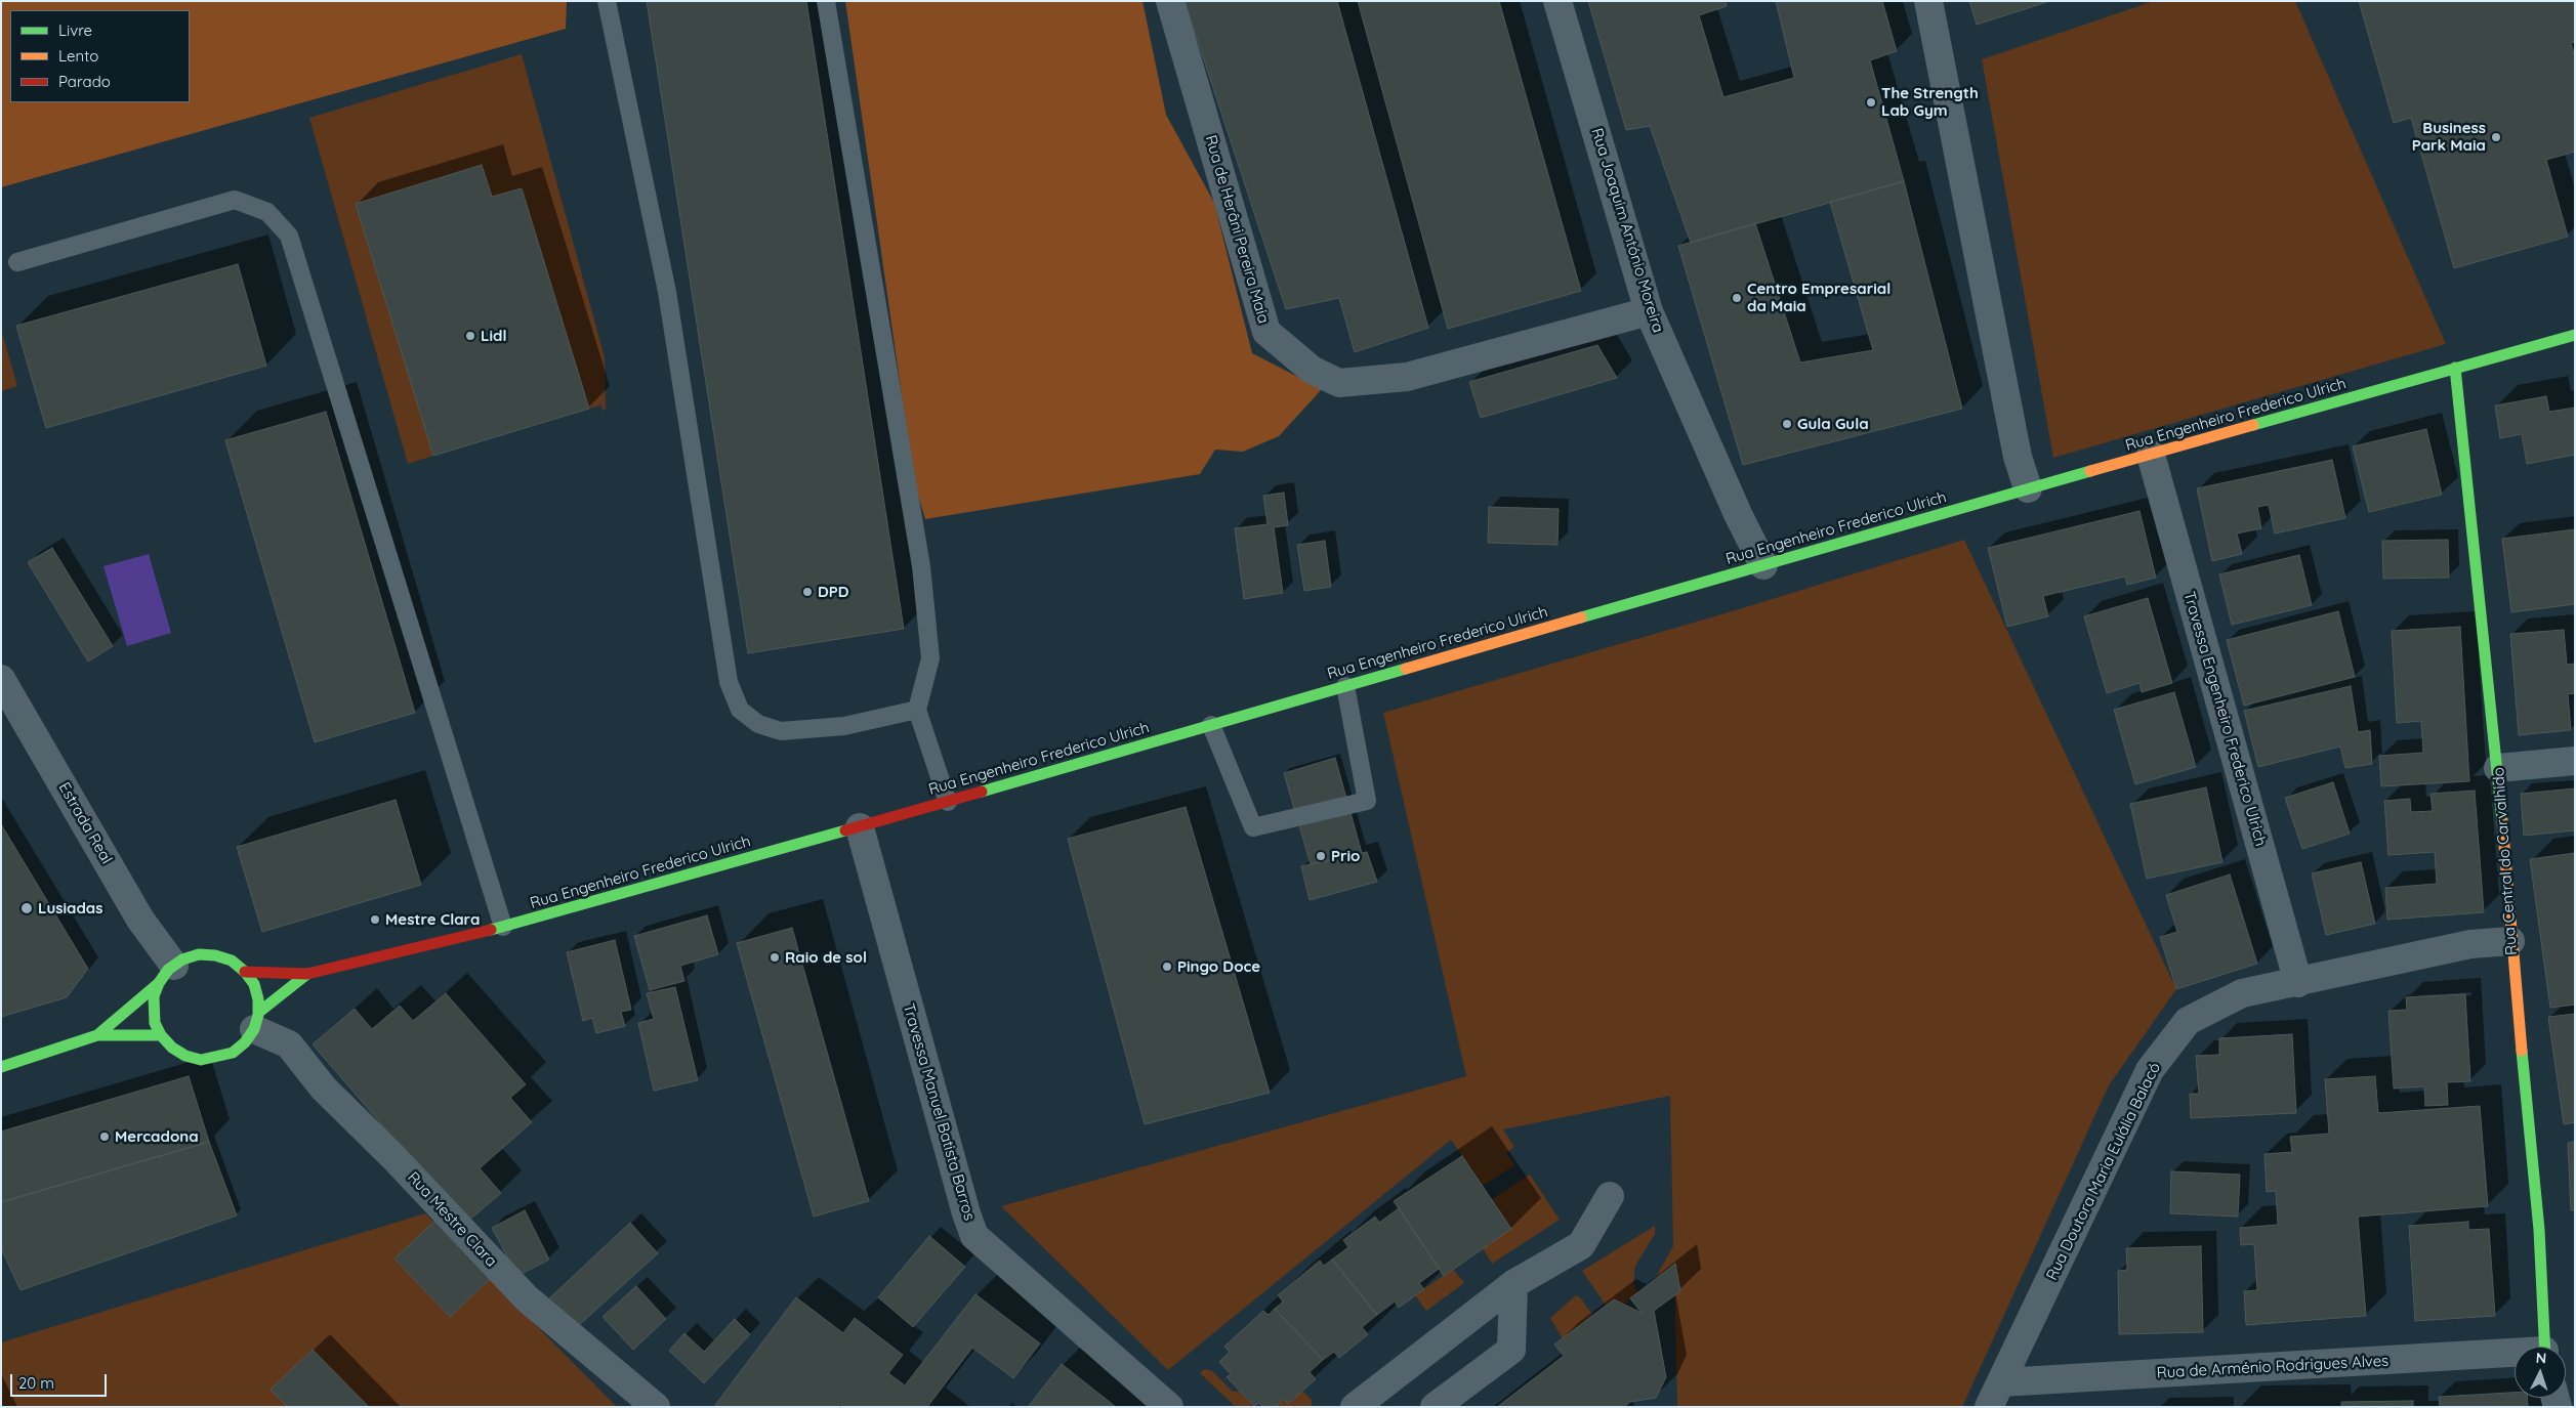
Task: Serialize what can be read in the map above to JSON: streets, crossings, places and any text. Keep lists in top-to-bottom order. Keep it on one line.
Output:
{"streets":{"main road":["Rua Engenheiro Frederico Ulrich","Rua Central do Carvalhido"],"street":["Rua de Herâni Pereira Maia","Rua Joaquim António Moreira","Travessa Engenheiro Frederico Ulrich","Estrada Real","Travessa Manuel Batista Barros","Rua Doutora Maria Eulália Balacó","Rua Mestre Clara","Rua de Arménio Rodrigues Alves"]},"crossings":[["Rua de Herâni Pereira Maia","Rua Joaquim António Moreira"],["Rua Joaquim António Moreira","Rua Engenheiro Frederico Ulrich"],["Rua Engenheiro Frederico Ulrich","Travessa Engenheiro Frederico Ulrich"],["Rua Engenheiro Frederico Ulrich","Estrada Real"],["Rua Engenheiro Frederico Ulrich","Rua Central do Carvalhido"],["Rua Engenheiro Frederico Ulrich","Travessa Manuel Batista Barros"],["Rua Engenheiro Frederico Ulrich","Rua Mestre Clara"],["Travessa Engenheiro Frederico Ulrich","Rua Doutora Maria Eulália Balacó"],["Estrada Real","Rua Mestre Clara"],["Rua Central do Carvalhido","Rua Doutora Maria Eulália Balacó"],["Rua Doutora Maria Eulália Balacó","Rua de Arménio Rodrigues Alves"]],"places":["The Strength Lab Gym","Business Park Maia","Centro Empresarial da Maia","Lidl","Gula Gula","DPD","Prio","Lusiadas","Mestre Clara","Raio de sol","Pingo Doce","Mercadona"],"legend":["Livre","Lento","Parado"],"scale_bar":"20 m","north":"top"}
